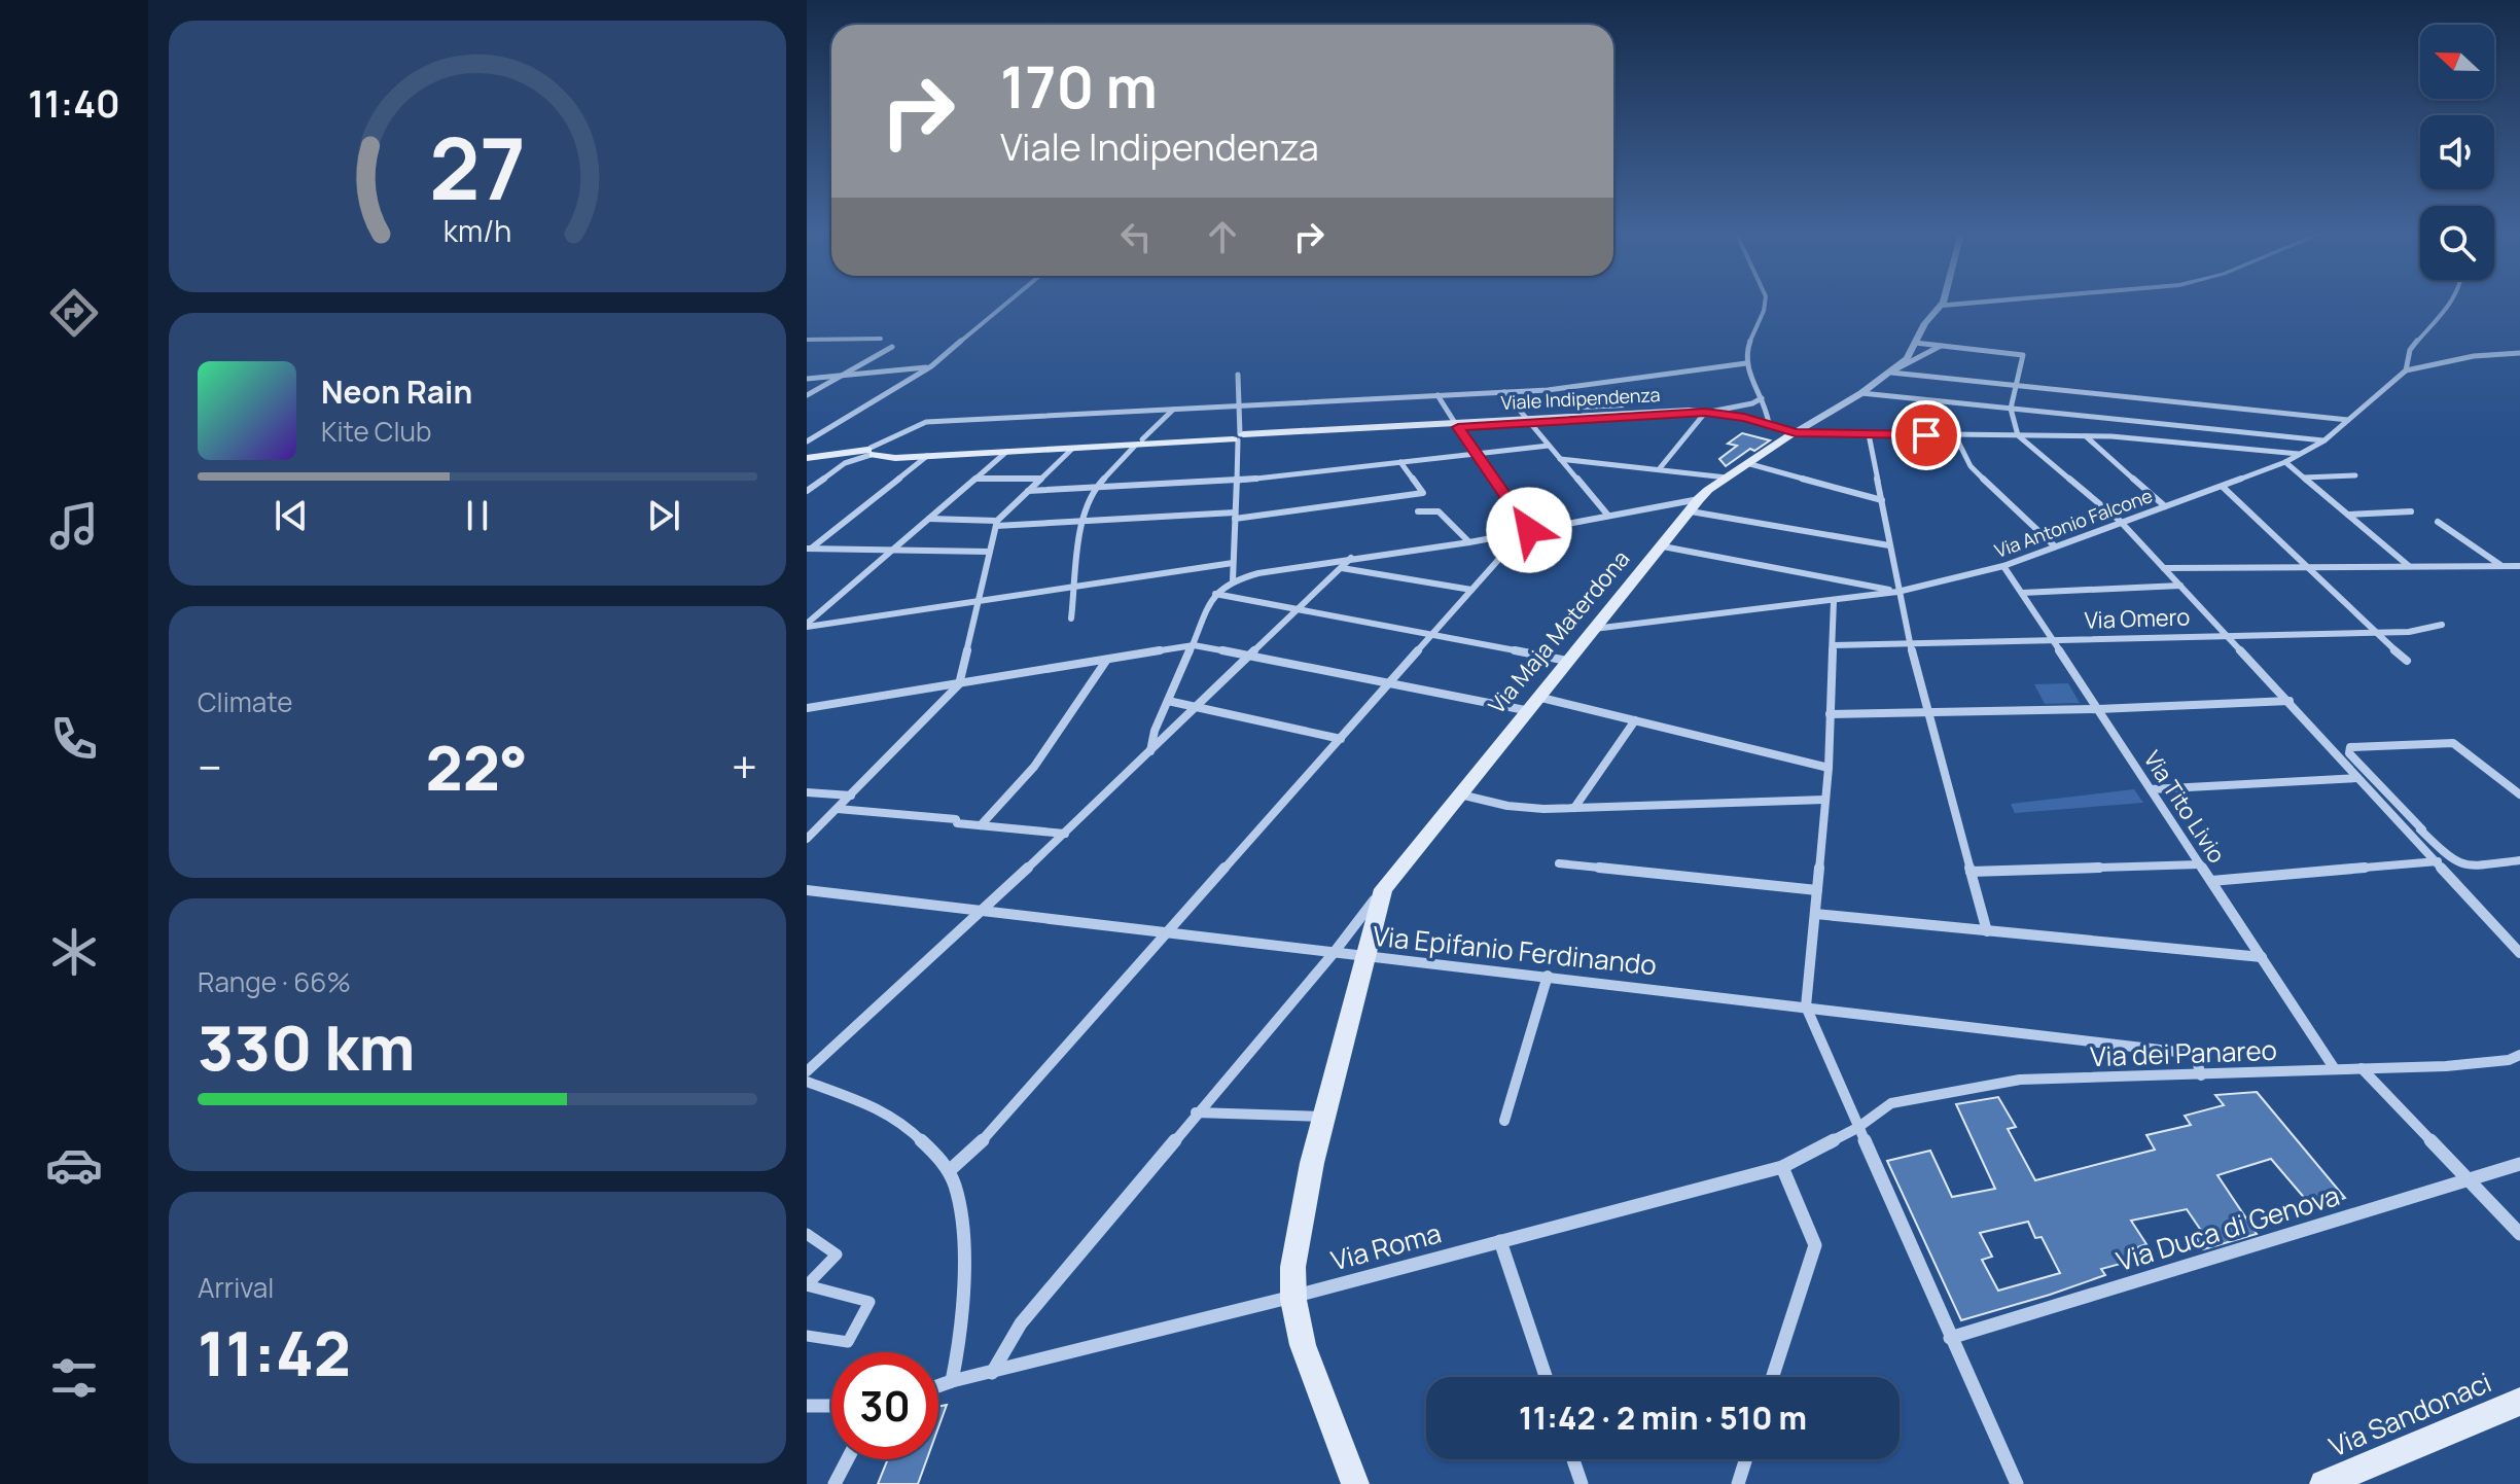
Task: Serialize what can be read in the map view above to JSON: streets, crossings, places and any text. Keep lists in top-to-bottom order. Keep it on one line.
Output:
{"streets":{"main road":["Viale Indipendenza","Via Maja Materdona","Via Sandonaci"],"street":["Via Antonio Falcone","Via Omero","Via Tito Livio","Via Epifanio Ferdinando","Via dei Panareo","Via Duca di Genova","Via Roma"]},"crossings":[["Viale Indipendenza","Via Maja Materdona"],["Via Antonio Falcone","Via Maja Materdona"],["Via Antonio Falcone","Via Tito Livio"],["Via Omero","Via Tito Livio"],["Via Maja Materdona","Via Epifanio Ferdinando"],["Via Maja Materdona","Via Roma"],["Via Tito Livio","Via dei Panareo"],["Via Epifanio Ferdinando","Via dei Panareo"],["Via dei Panareo","Via Roma"]],"north":"left","page":{"tabs":"11:40","turn":["170 m","Viale Indipendenza"],"song":["Neon Rain","Kite Club"],"tile":["Climate",["Range · 66%","330 km"],["Arrival","11:42"]],"heat":["−","22°","+"],"limit":"30","trip":"11:42 · 2 min · 510 m","gauge":["27","km/h"]}}
